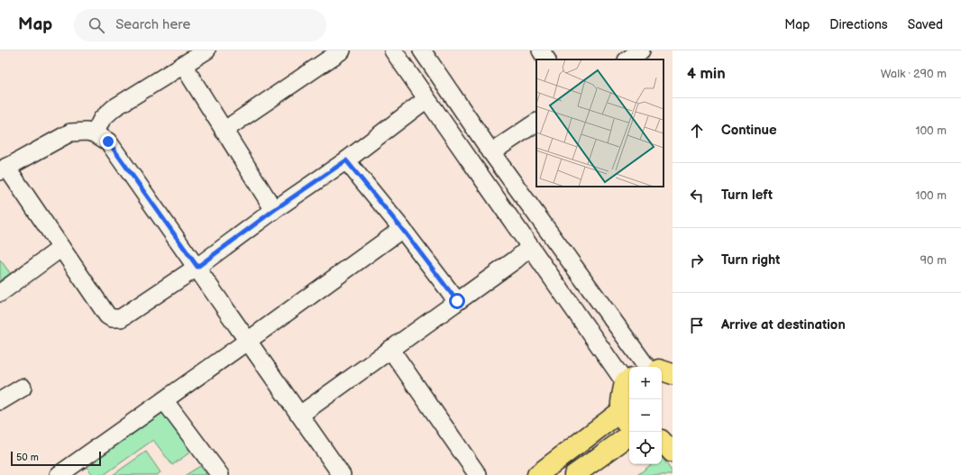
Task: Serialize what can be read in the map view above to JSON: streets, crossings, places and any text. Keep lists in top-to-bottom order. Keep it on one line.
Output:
{"scale_bar":"50 m","page":{"header":"Map","search":"Search here","nav":["Map","Directions","Saved"],"heading":["4 min","Walk · 290 m"],"list":[["Continue","100 m"],["Turn left","100 m"],["Turn right","90 m"],"Arrive at destination"],"map_buttons":["+","−"],"scale":"50 m"}}
